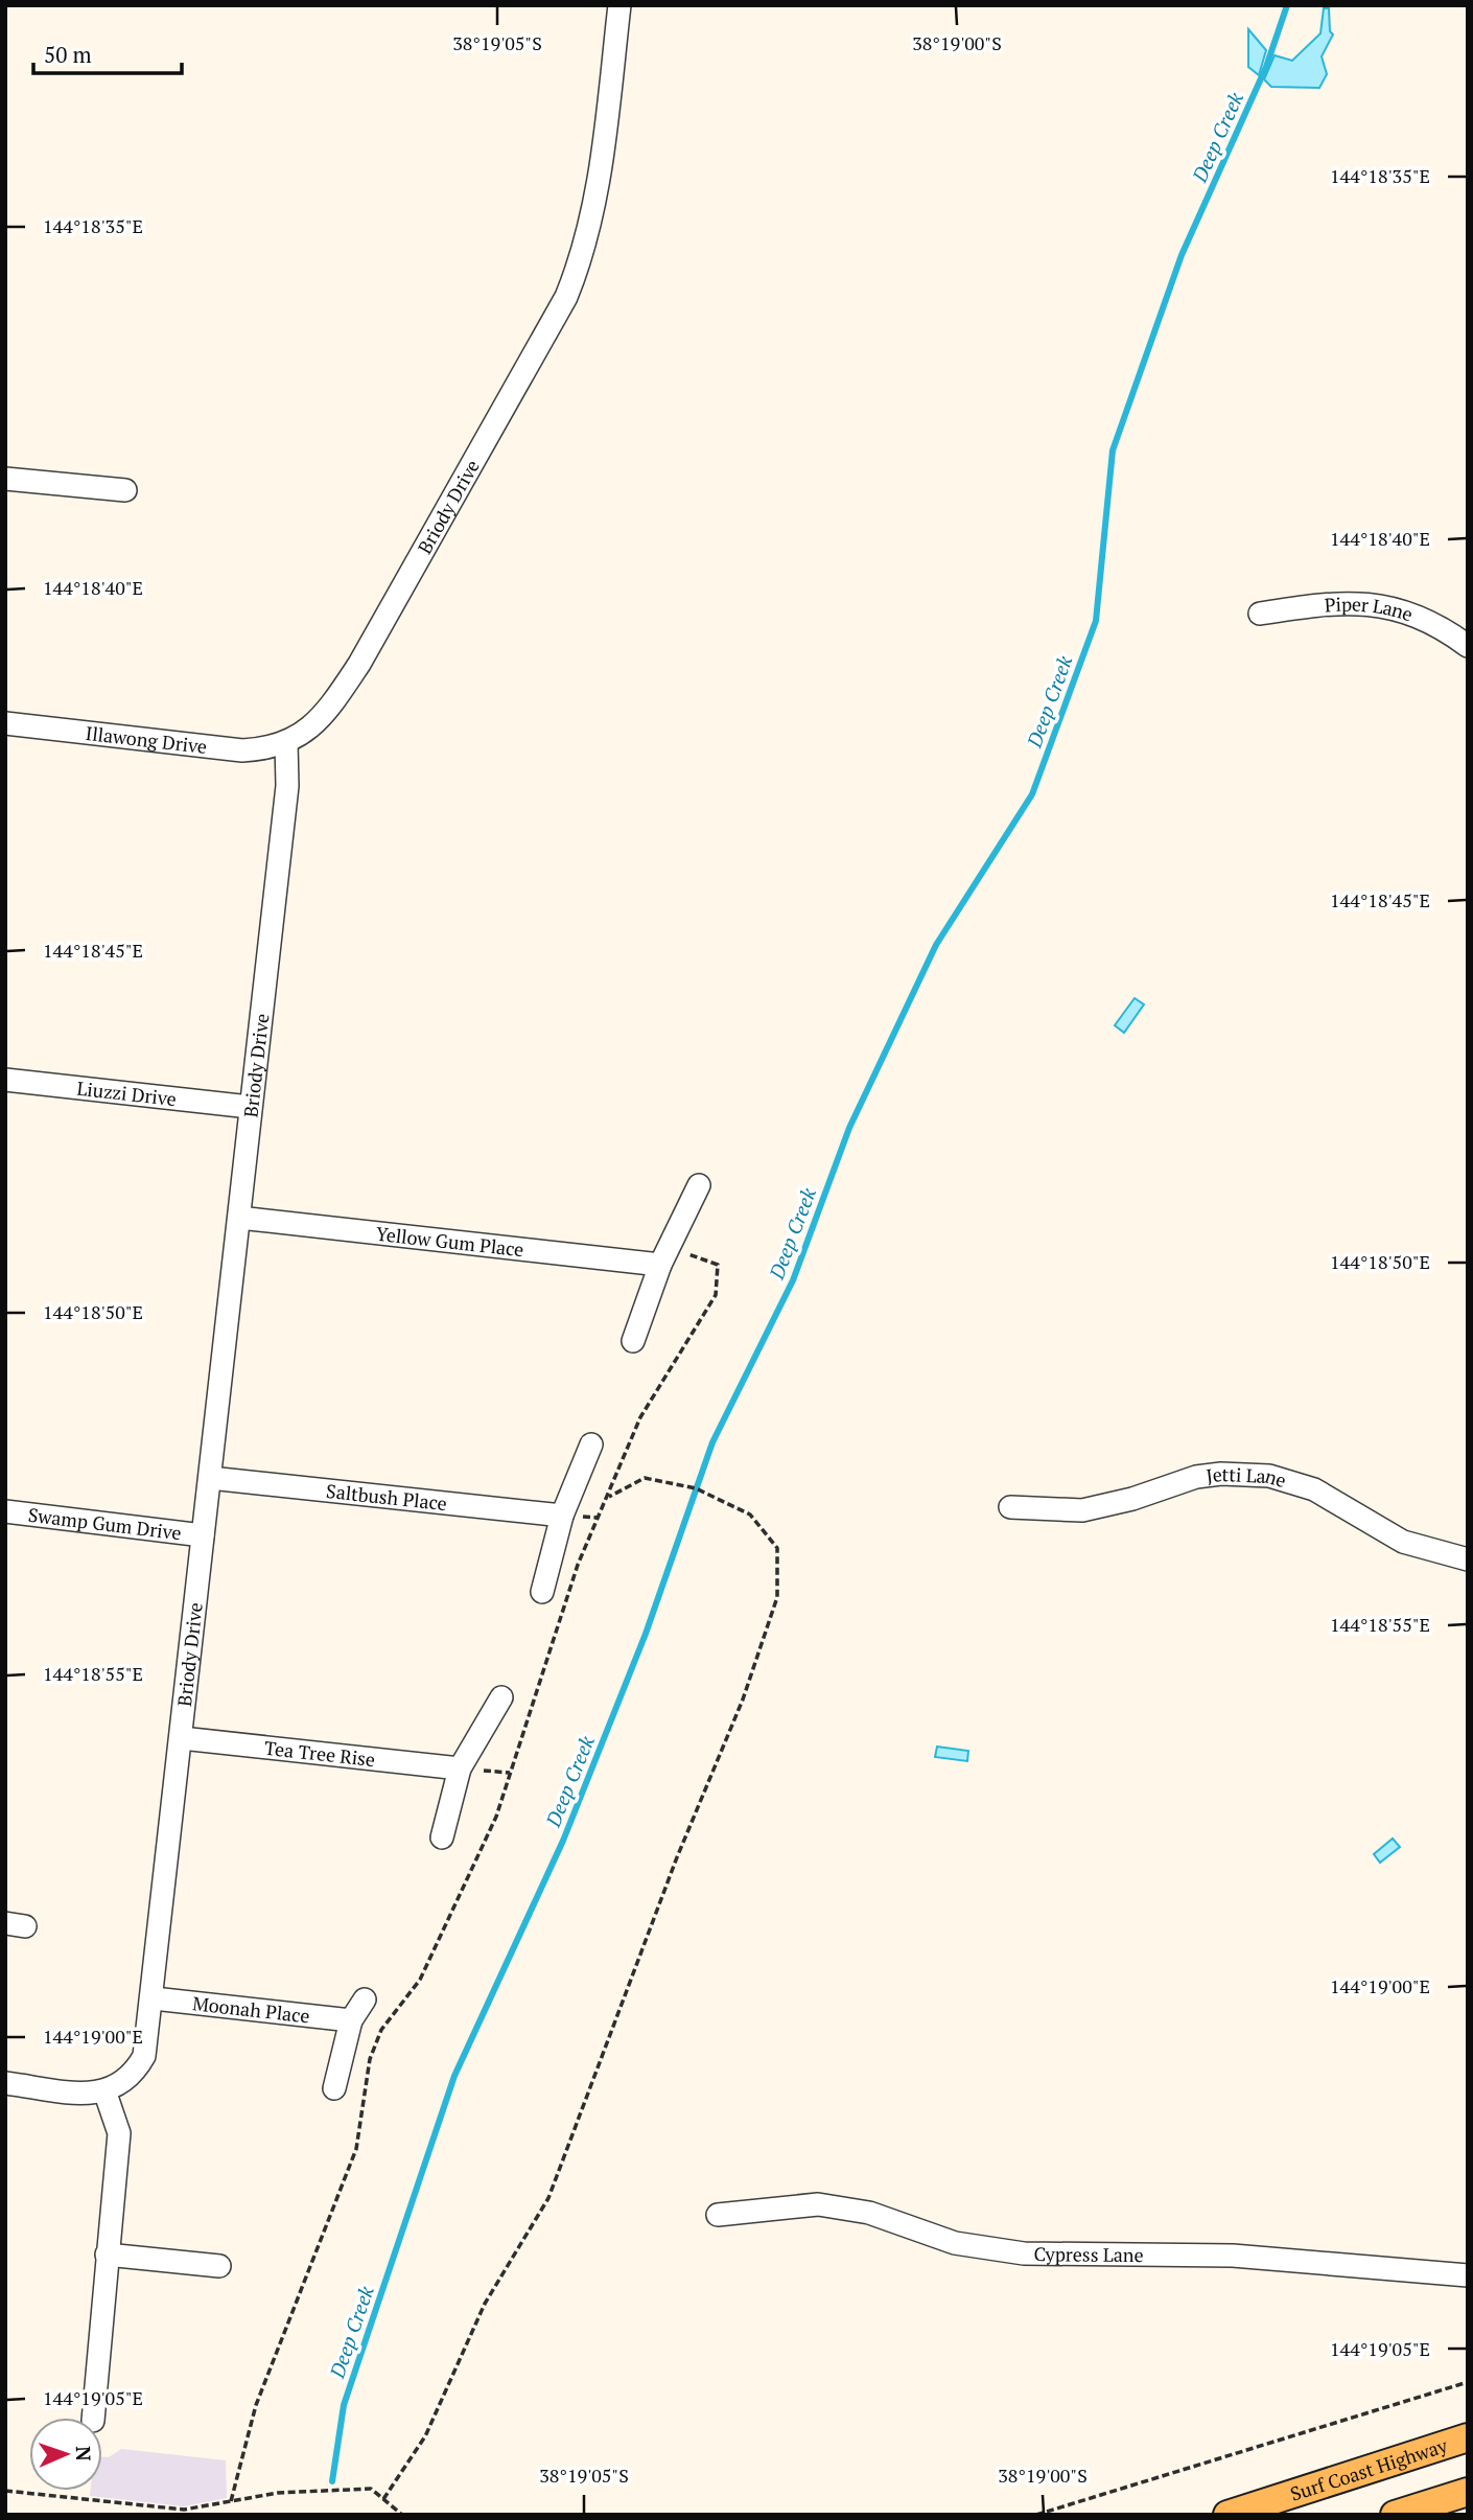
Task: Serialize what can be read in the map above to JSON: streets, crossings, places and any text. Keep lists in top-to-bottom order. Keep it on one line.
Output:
{"streets":{"main road":["Surf Coast Highway"],"street":["Briody Drive","Piper Lane","Illawong Drive","Liuzzi Drive","Yellow Gum Place","Jetti Lane","Saltbush Place","Swamp Gum Drive","Tea Tree Rise","Moonah Place","Cypress Lane"]},"crossings":[["Briody Drive","Illawong Drive"],["Briody Drive","Liuzzi Drive"],["Briody Drive","Yellow Gum Place"],["Briody Drive","Saltbush Place"],["Briody Drive","Swamp Gum Drive"],["Briody Drive","Tea Tree Rise"],["Briody Drive","Moonah Place"]],"water":["Deep Creek"],"scale_bar":"50 m","north":"right","coordinates":["38°19'05\"S","38°19'00\"S","144°18'35\"E","144°18'40\"E","144°18'45\"E","144°18'50\"E","144°18'55\"E","144°19'00\"E","144°19'05\"E"]}
